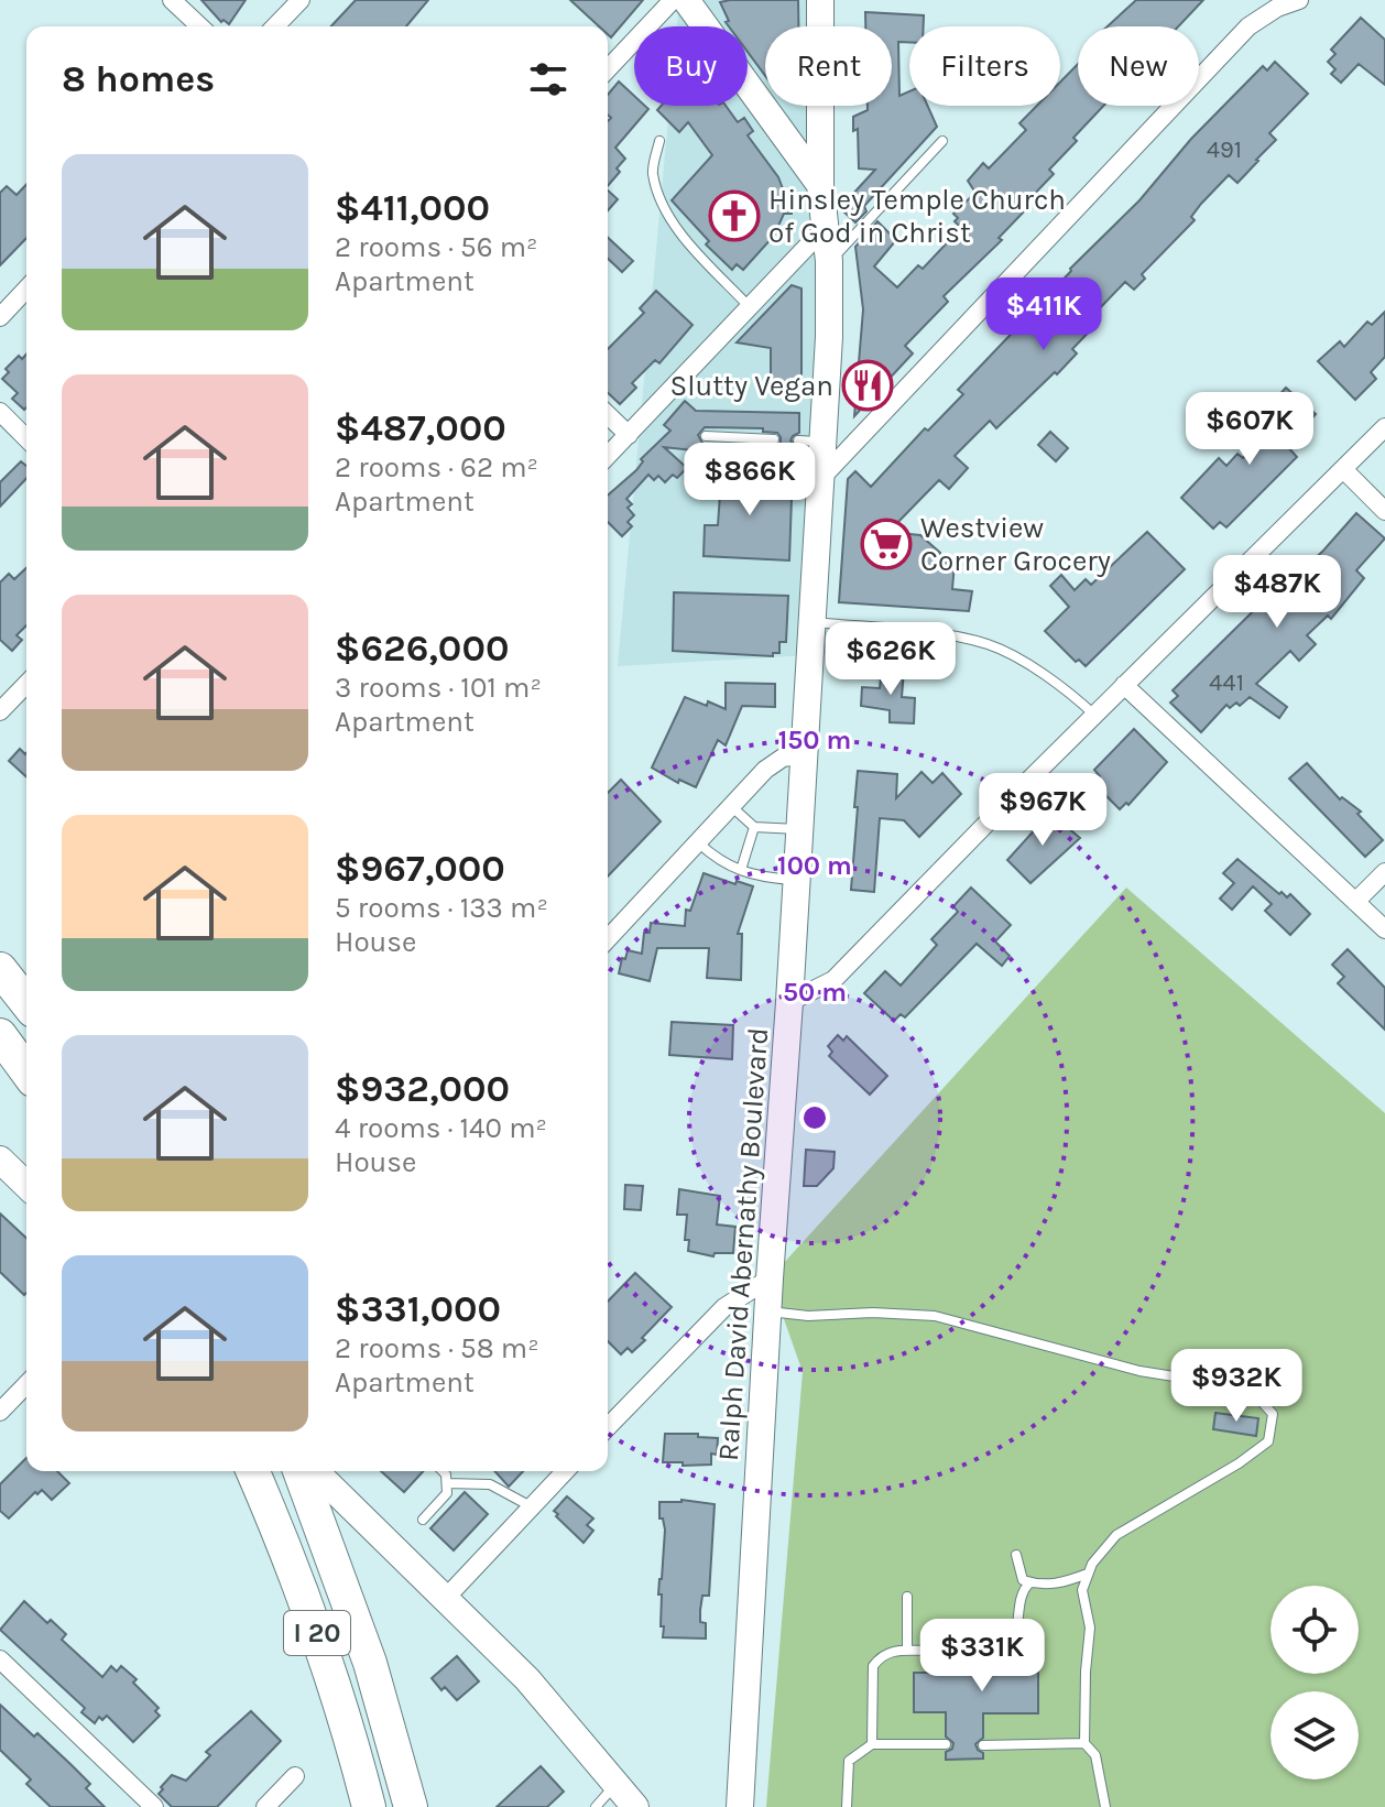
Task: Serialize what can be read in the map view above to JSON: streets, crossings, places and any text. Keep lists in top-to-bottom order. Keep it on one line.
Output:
{"streets":{"highway":["I 20"],"main road":["Ralph David Abernathy Boulevard"]},"places":{"church":["Hinsley Temple Church of God in Christ"],"restaurant":["Slutty Vegan"],"supermarket":["Westview Corner Grocery"]},"house_numbers":["491","441"],"page":{"chip":["Buy","Rent","Filters","New"],"heading":"8 homes","list":[{"name":"$411,000","note":"2 rooms · 56 m² · Apartment"},{"name":"$487,000","note":"2 rooms · 62 m² · Apartment"},{"name":"$626,000","note":"3 rooms · 101 m² · Apartment"},{"name":"$967,000","note":"5 rooms · 133 m² · House"},{"name":"$932,000","note":"4 rooms · 140 m² · House"},{"name":"$331,000","note":"2 rooms · 58 m² · Apartment"}],"price":["$411K","$607K","$866K","$487K","$626K","$967K","$932K","$331K"]},"rings":["150 m","100 m","50 m"]}
